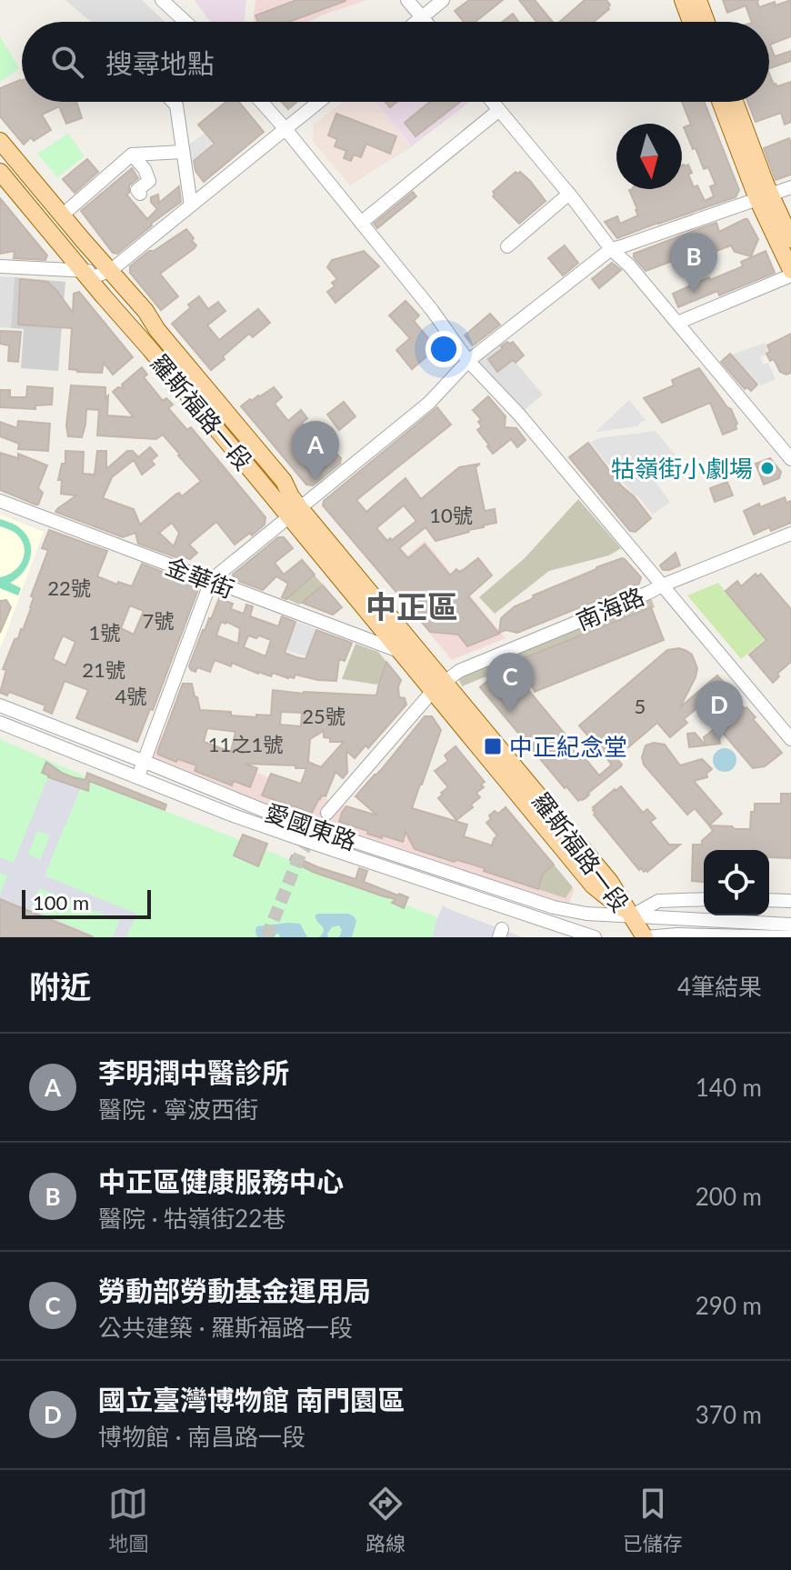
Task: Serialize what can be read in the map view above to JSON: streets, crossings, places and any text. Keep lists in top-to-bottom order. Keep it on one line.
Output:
{"streets":{"main road":["羅斯福路一段"],"street":["金華街","南海路","愛國東路"]},"crossings":[["羅斯福路一段","金華街"],["羅斯福路一段","南海路"],["羅斯福路一段","愛國東路"]],"districts":["中正區"],"places":{"other":["牯嶺街小劇場"],"transit":["中正紀念堂"]},"house_numbers":["10號","22號","7號","1號","21號","4號","5","25號","11之1號"],"scale_bar":"100 m","north":"bottom","page":{"search":"搜尋地點","pins":["B","A","C","D"],"scale":"100 m","heading":["附近","4筆結果"],"list":[{"mark":"A","name":"李明潤中醫診所","note":"醫院 · 寧波西街","value":"140 m"},{"mark":"B","name":"中正區健康服務中心","note":"醫院 · 牯嶺街22巷","value":"200 m"},{"mark":"C","name":"勞動部勞動基金運用局","note":"公共建築 · 羅斯福路一段","value":"290 m"},{"mark":"D","name":"國立臺灣博物館 南門園區","note":"博物館 · 南昌路一段","value":"370 m"}],"nav":["地圖","路線","已儲存"]}}
